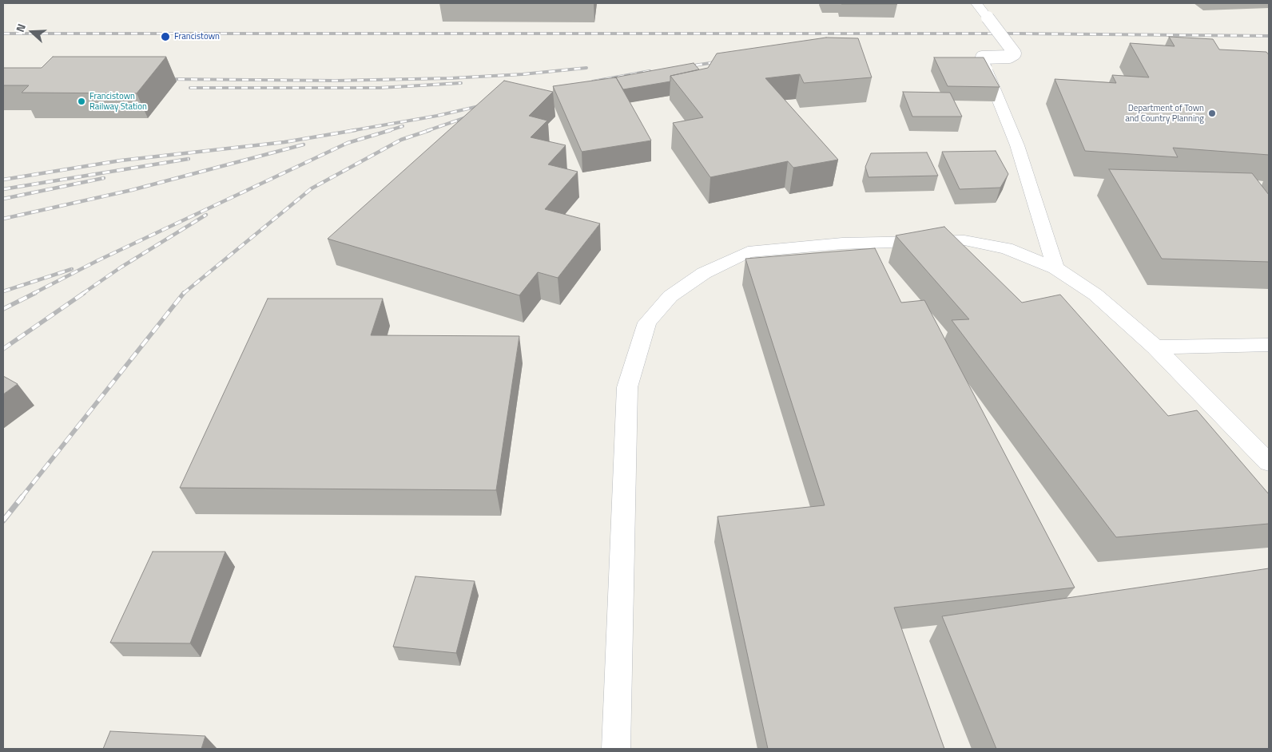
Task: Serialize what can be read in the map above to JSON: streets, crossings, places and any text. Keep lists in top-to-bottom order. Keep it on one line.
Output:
{"places":["Francistown","Francistown Railway Station","Department of Town and Country Planning"],"north":"left"}
